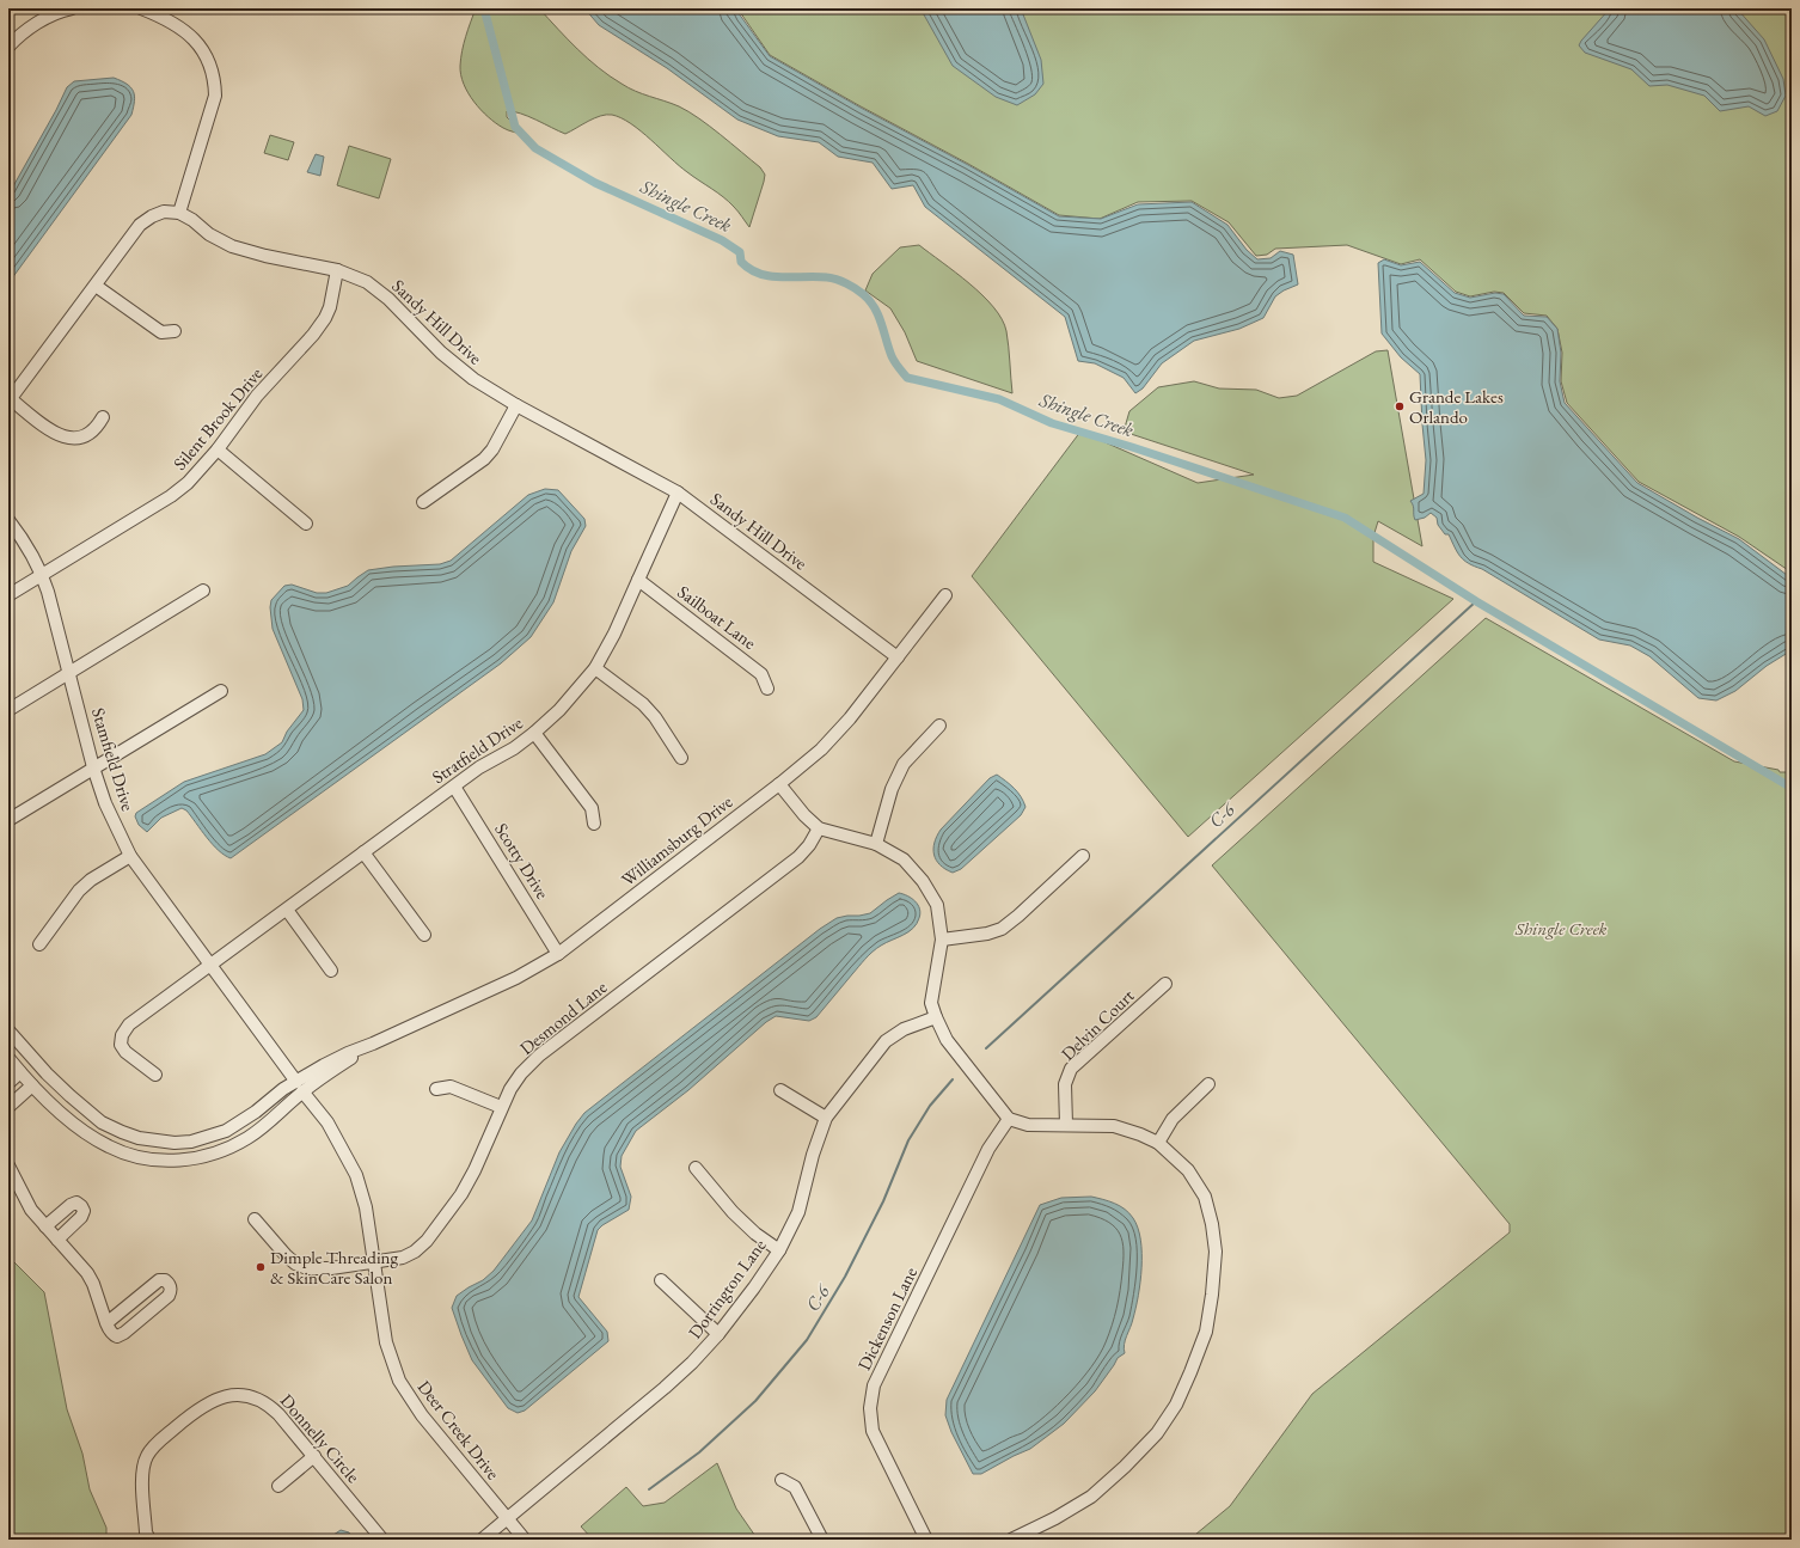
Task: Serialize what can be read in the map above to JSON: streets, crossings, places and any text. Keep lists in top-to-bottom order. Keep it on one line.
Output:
{"streets":{"street":["Sandy Hill Drive","Silent Brook Drive","Sailboat Lane","Stratfield Drive","Stamfield Drive","Williamsburg Drive","Scotty Drive","Desmond Lane","Delvin Court","Dorrington Lane","Dickenson Lane","Deer Creek Drive","Donnelly Circle"]},"crossings":[["Sandy Hill Drive","Silent Brook Drive"],["Sandy Hill Drive","Stratfield Drive"],["Sandy Hill Drive","Williamsburg Drive"],["Silent Brook Drive","Stamfield Drive"],["Sailboat Lane","Stratfield Drive"],["Stratfield Drive","Stamfield Drive"],["Stratfield Drive","Scotty Drive"],["Stamfield Drive","Williamsburg Drive"],["Stamfield Drive","Deer Creek Drive"],["Williamsburg Drive","Scotty Drive"],["Williamsburg Drive","Deer Creek Drive"],["Desmond Lane","Deer Creek Drive"],["Dorrington Lane","Deer Creek Drive"]],"water":["Shingle Creek","C-6"],"parks":["Shingle Creek"],"places":["Grande Lakes Orlando","Dimple Threading & SkinCare Salon"]}
